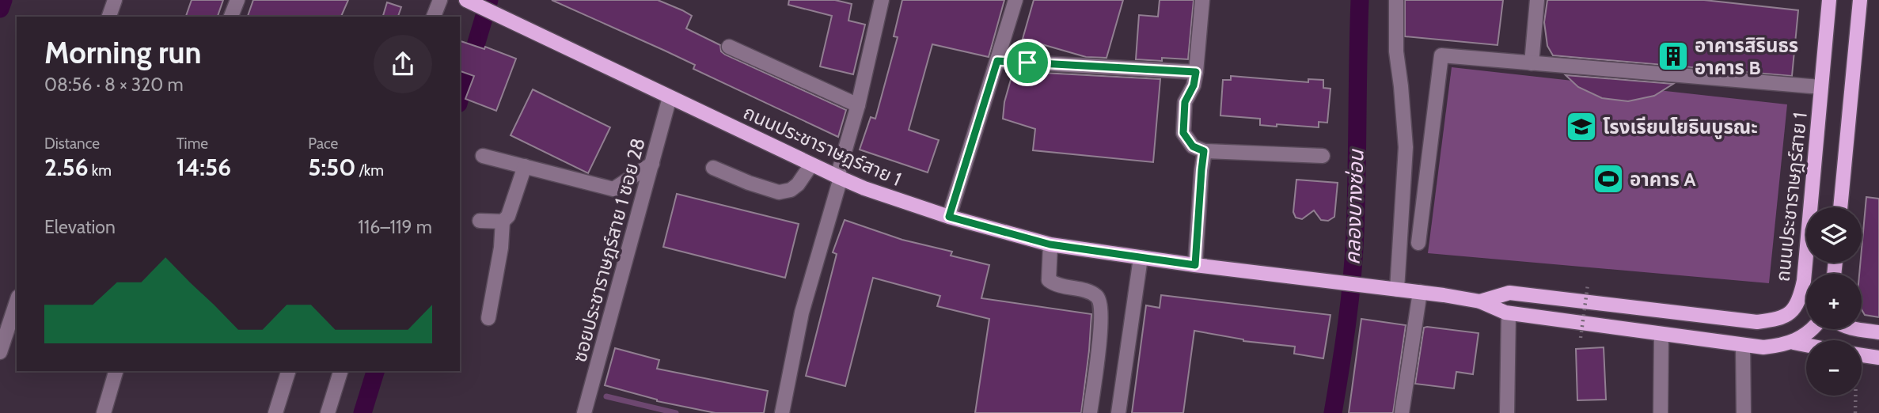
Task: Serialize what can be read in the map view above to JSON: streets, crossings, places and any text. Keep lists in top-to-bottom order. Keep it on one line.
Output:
{"streets":{"main road":["ถนนประชาราษฎร์สาย 1"],"street":["ซอยประชาราษฎร์สาย 1 ซอย 28"]},"crossings":[["ถนนประชาราษฎร์สาย 1","ซอยประชาราษฎร์สาย 1 ซอย 28"]],"water":["คลองบางซ่อน"],"places":{"building":["อาคารสิรินธร อาคาร B"],"school or university":["โรงเรียนโยธินบูรณะ"],"sports":["อาคาร A"]},"page":{"heading":["Morning run","08:56 · 8 × 320 m"],"stats":[["Distance","2.56 km"],["Time","14:56"],["Pace","5:50 /km"]],"chart":["Elevation","116–119 m"],"map_buttons":["+","−"]}}
